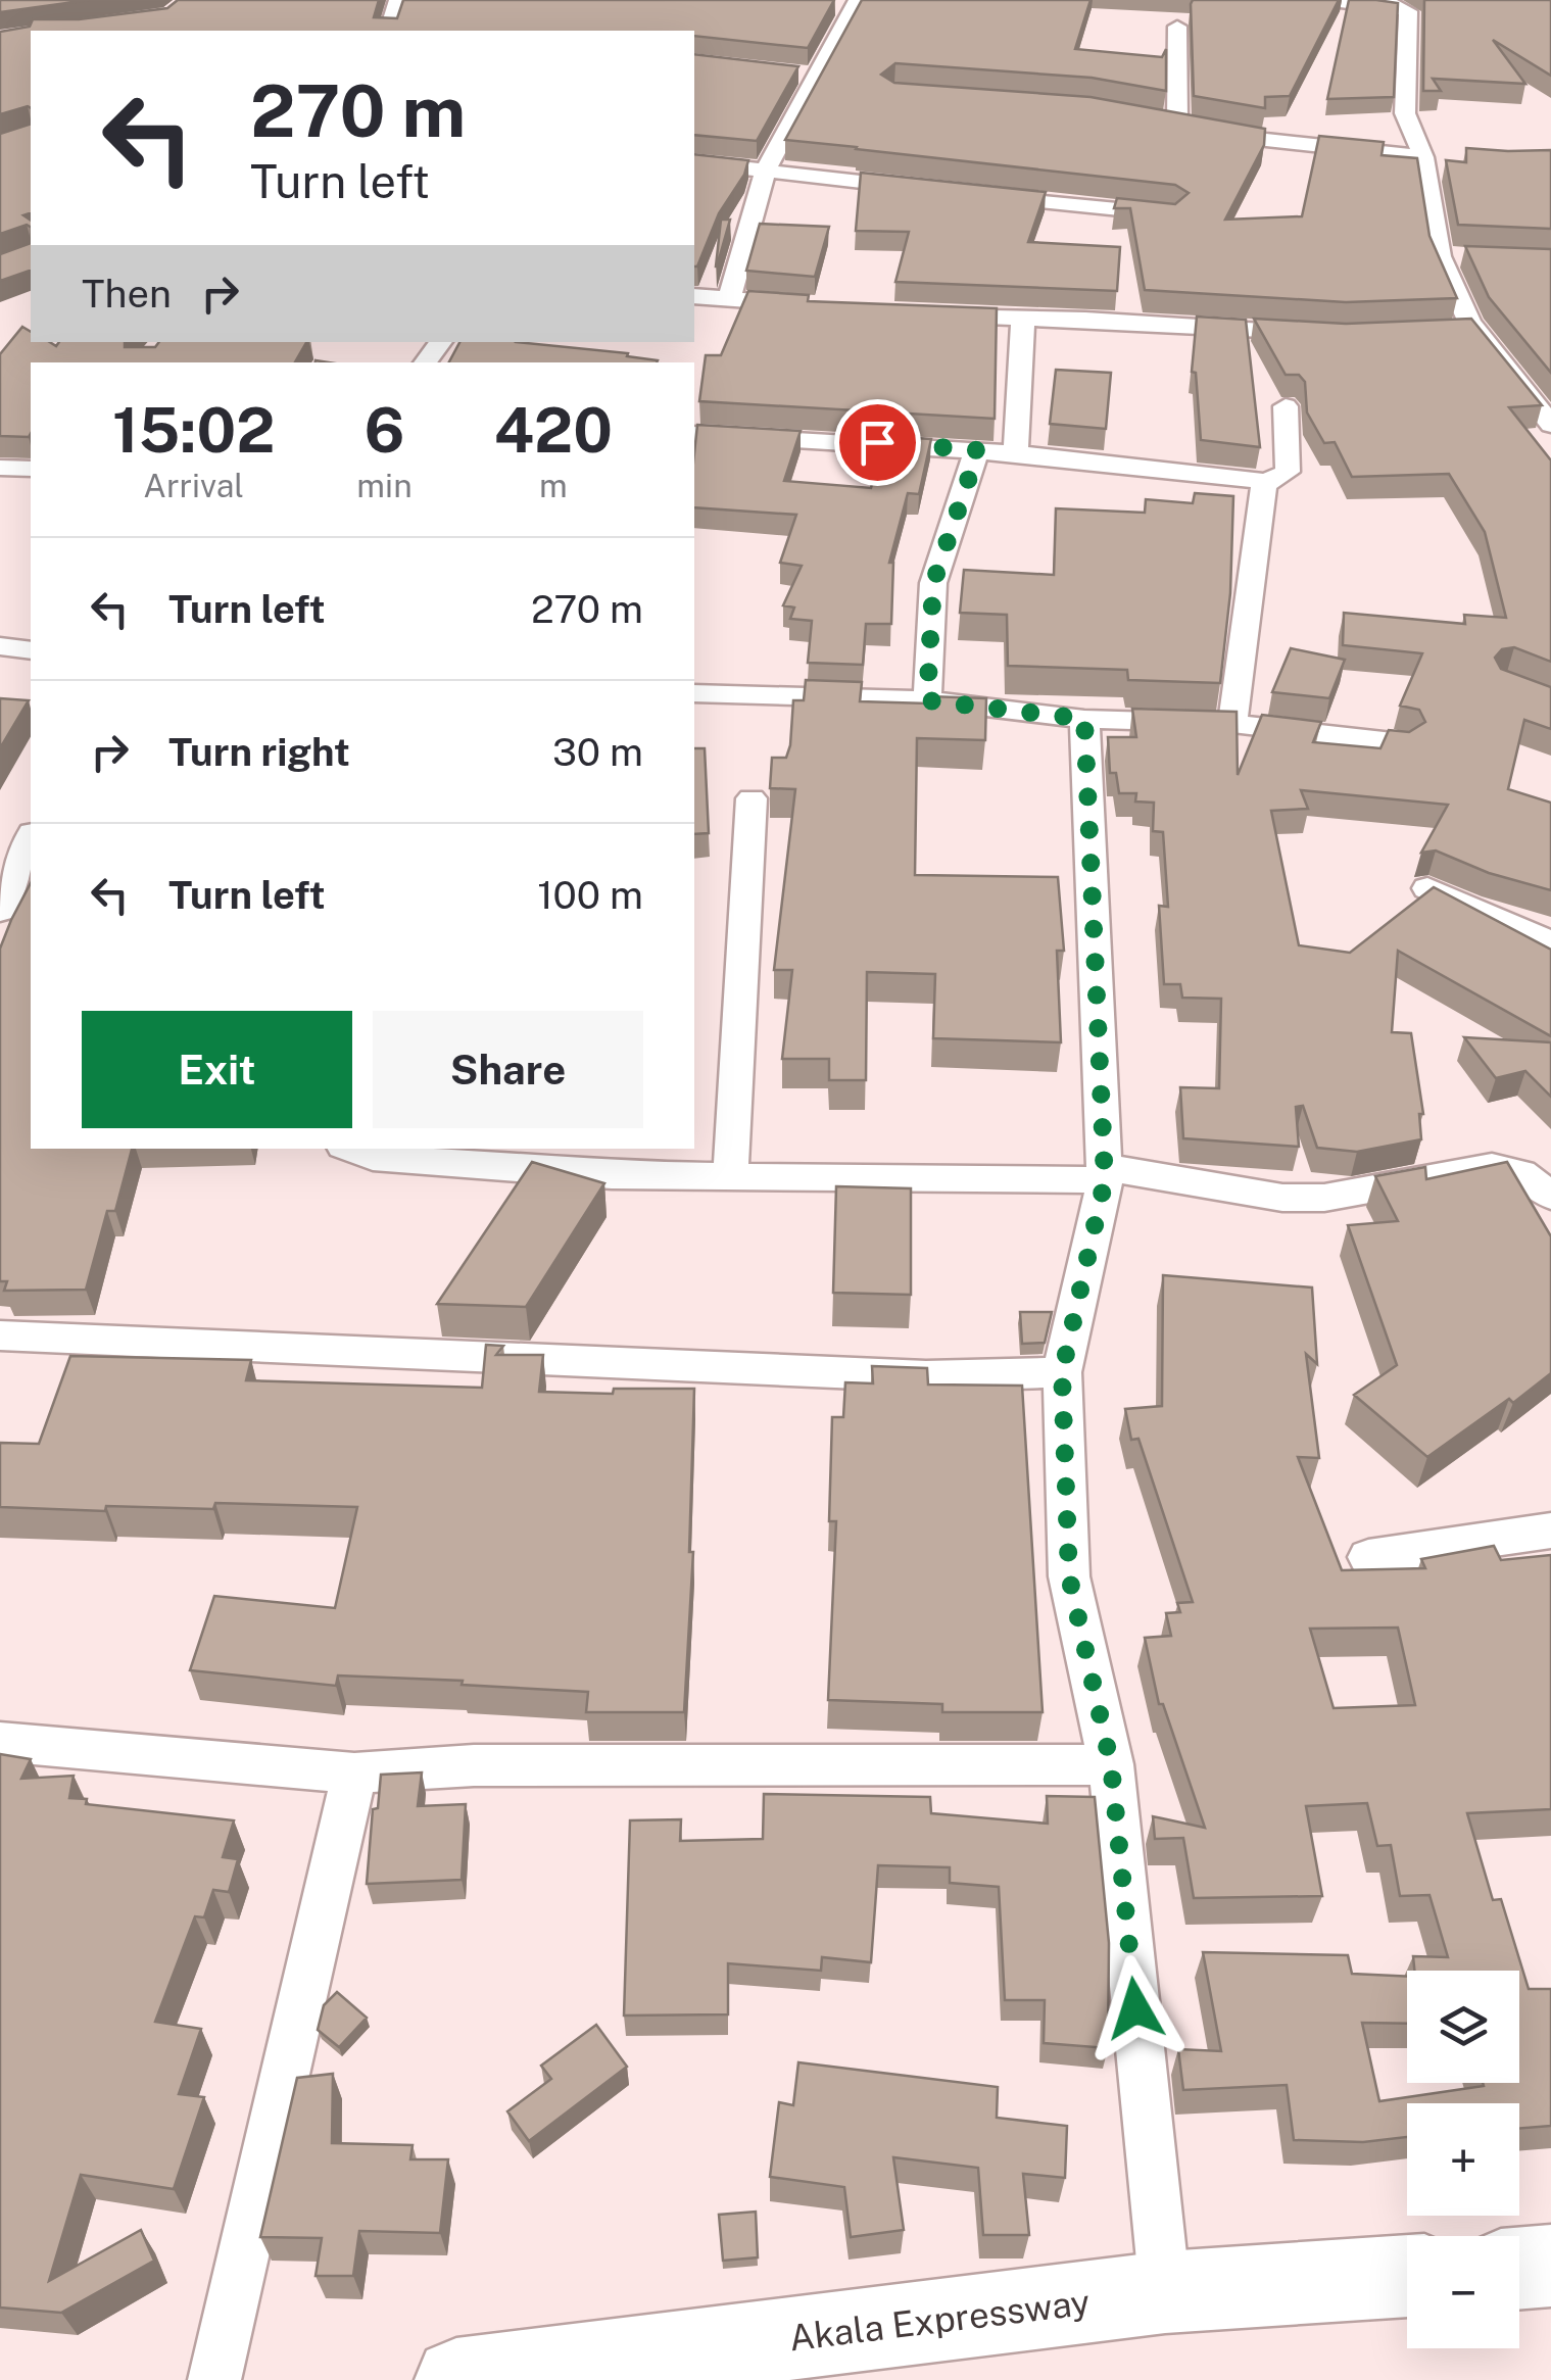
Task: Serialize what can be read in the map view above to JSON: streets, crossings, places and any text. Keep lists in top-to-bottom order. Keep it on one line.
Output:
{"streets":{"main road":["Akala Expressway"]},"page":{"turn":["270 m","Turn left"],"then":"Then","eta":["15:02","Arrival","6","min","420","m"],"list":[{"name":"Turn left","value":"270 m"},{"name":"Turn right","value":"30 m"},{"name":"Turn left","value":"100 m"}],"buttons":["Exit","Share"],"map_buttons":["+","−"]}}
